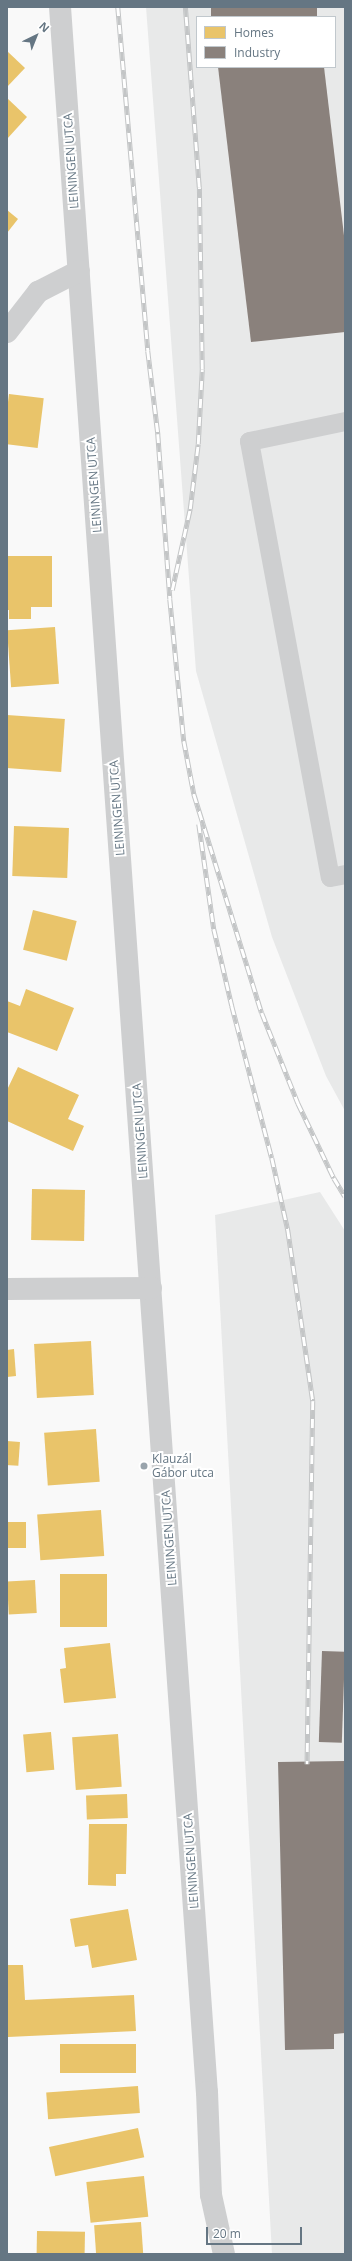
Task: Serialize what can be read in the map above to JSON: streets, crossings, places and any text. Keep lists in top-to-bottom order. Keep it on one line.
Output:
{"streets":{"street":["LEININGEN UTCA"]},"places":["Klauzál Gábor utca"],"legend":["Homes","Industry"],"scale_bar":"20 m","north":"top right"}
